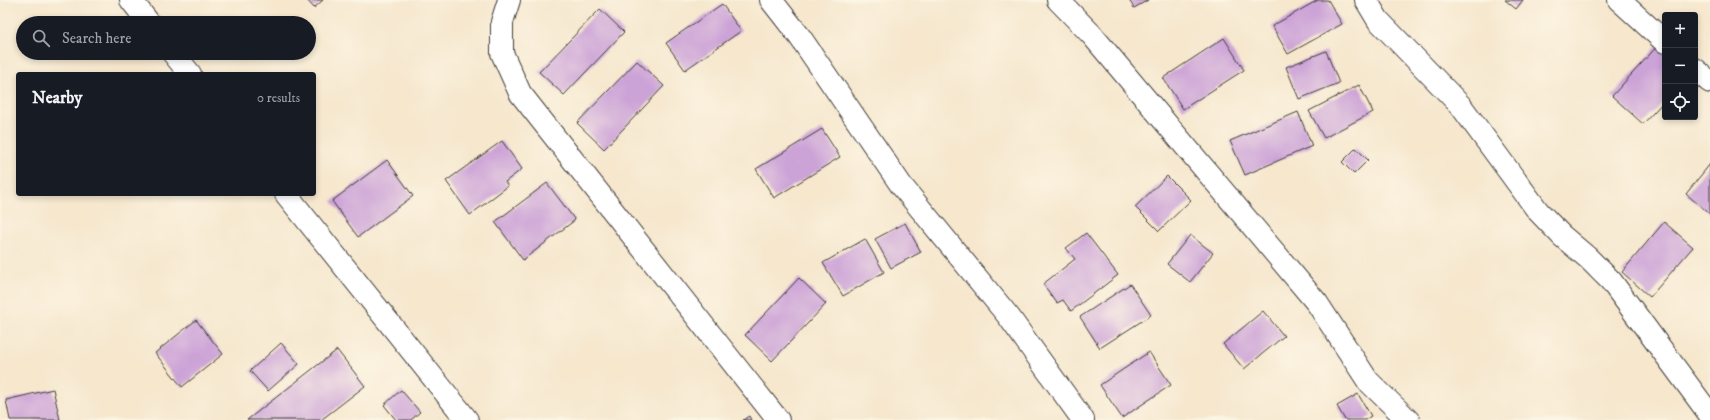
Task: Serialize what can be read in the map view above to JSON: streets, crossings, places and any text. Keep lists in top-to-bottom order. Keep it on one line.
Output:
{"page":{"map_buttons":["+","−"],"search":"Search here","heading":["Nearby","0 results"]}}
